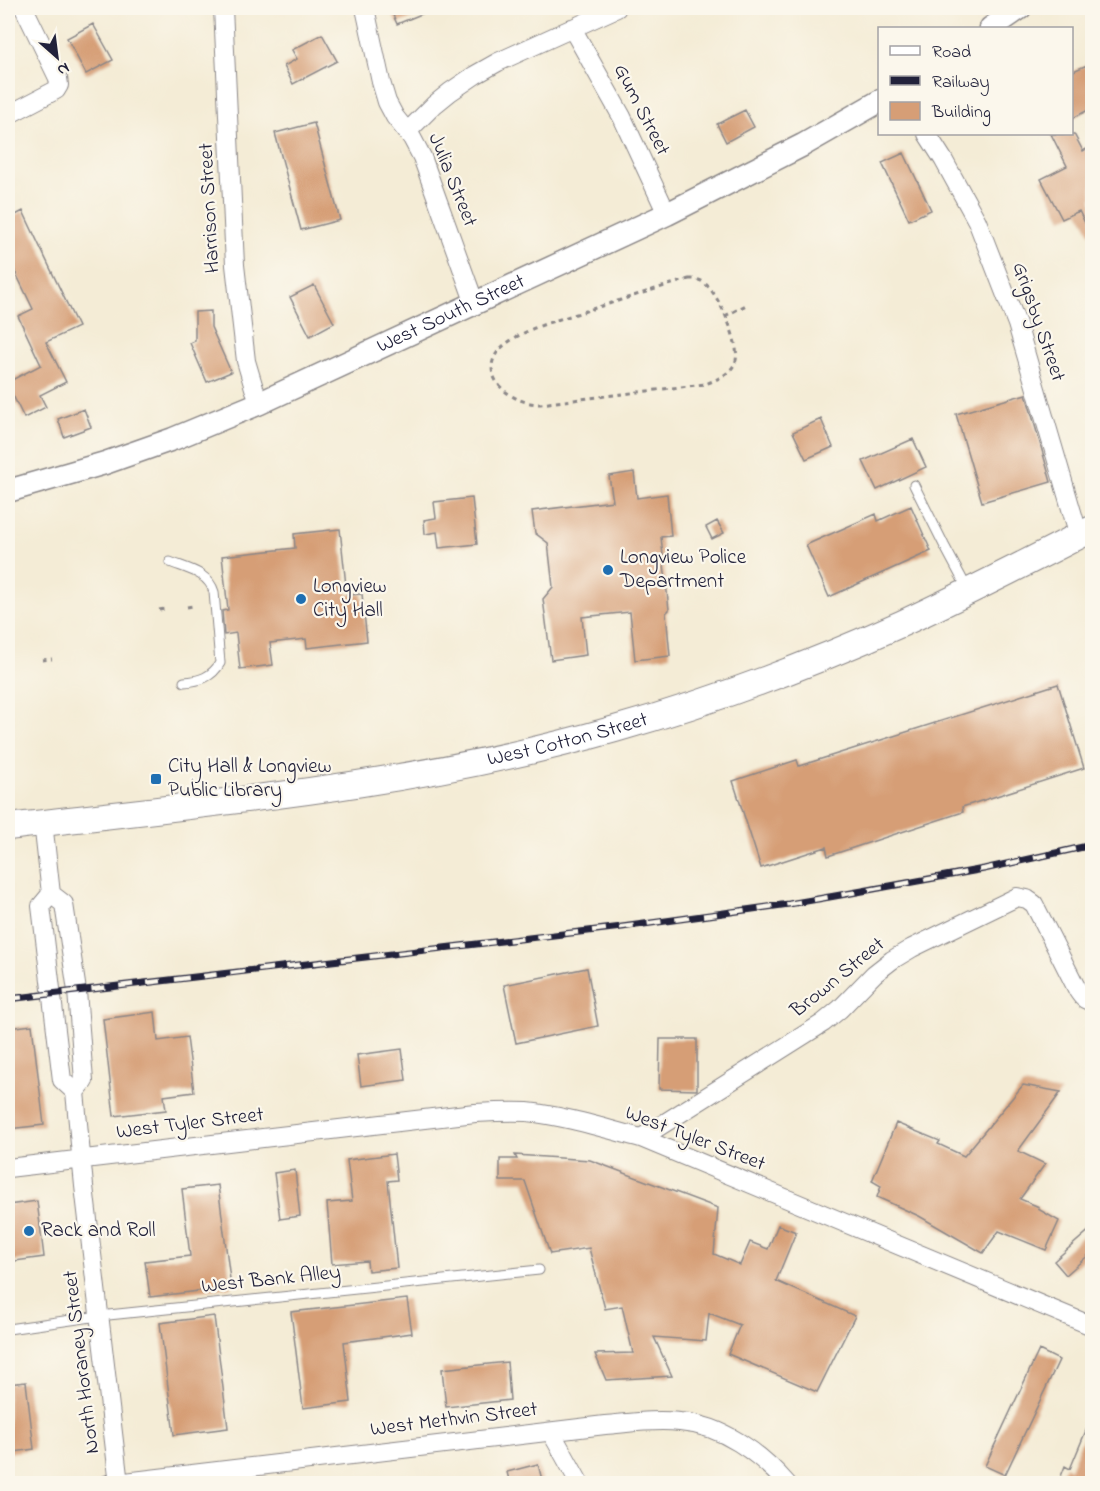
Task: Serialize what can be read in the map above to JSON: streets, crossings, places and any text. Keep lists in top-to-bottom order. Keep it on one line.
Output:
{"streets":{"main road":["West Cotton Street"],"street":["Gum Street","Julia Street","Harrison Street","West South Street","Grigsby Street","Brown Street","West Tyler Street","North Horaney Street","West Methvin Street"],"lane":["West Bank Alley"]},"crossings":[["Gum Street","West South Street"],["Julia Street","West South Street"],["Harrison Street","West South Street"],["Grigsby Street","West Cotton Street"],["Brown Street","West Tyler Street"],["West Tyler Street","North Horaney Street"],["West Bank Alley","North Horaney Street"],["North Horaney Street","West Methvin Street"]],"places":{"other":["Longview Police Department","Longview City Hall","Rack and Roll"],"transit":["City Hall & Longview Public Library"]},"legend":["Road","Railway","Building"],"north":"bottom right"}
